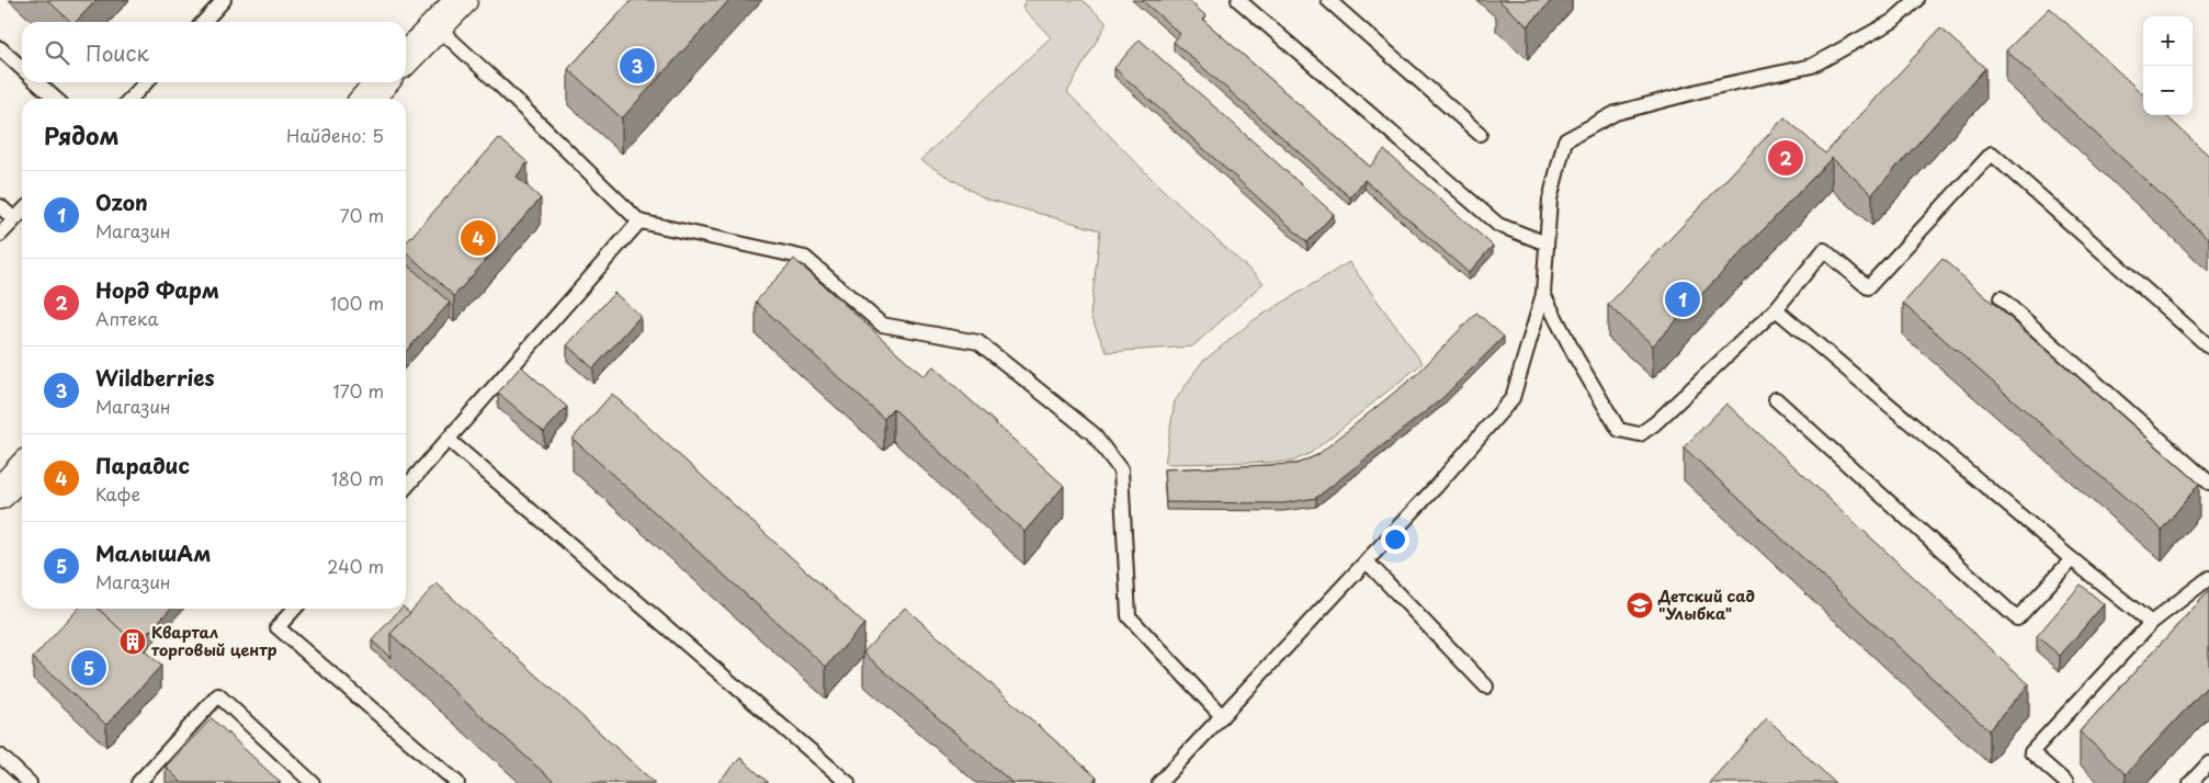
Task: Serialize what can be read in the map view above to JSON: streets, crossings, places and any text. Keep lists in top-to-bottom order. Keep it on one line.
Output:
{"places":{"school or university":["Детский сад \"Улыбка\""],"building":["Квартал торговый центр"]},"page":{"map_buttons":["+","−"],"search":"Поиск","pins":["3","2","4","1","5"],"heading":["Рядом","Найдено: 5"],"list":[{"mark":"1","name":"Ozon","note":"Магазин","value":"70 m"},{"mark":"2","name":"Норд Фарм","note":"Аптека","value":"100 m"},{"mark":"3","name":"Wildberries","note":"Магазин","value":"170 m"},{"mark":"4","name":"Парадис","note":"Кафе","value":"180 m"},{"mark":"5","name":"МалышАм","note":"Магазин","value":"240 m"}]}}
